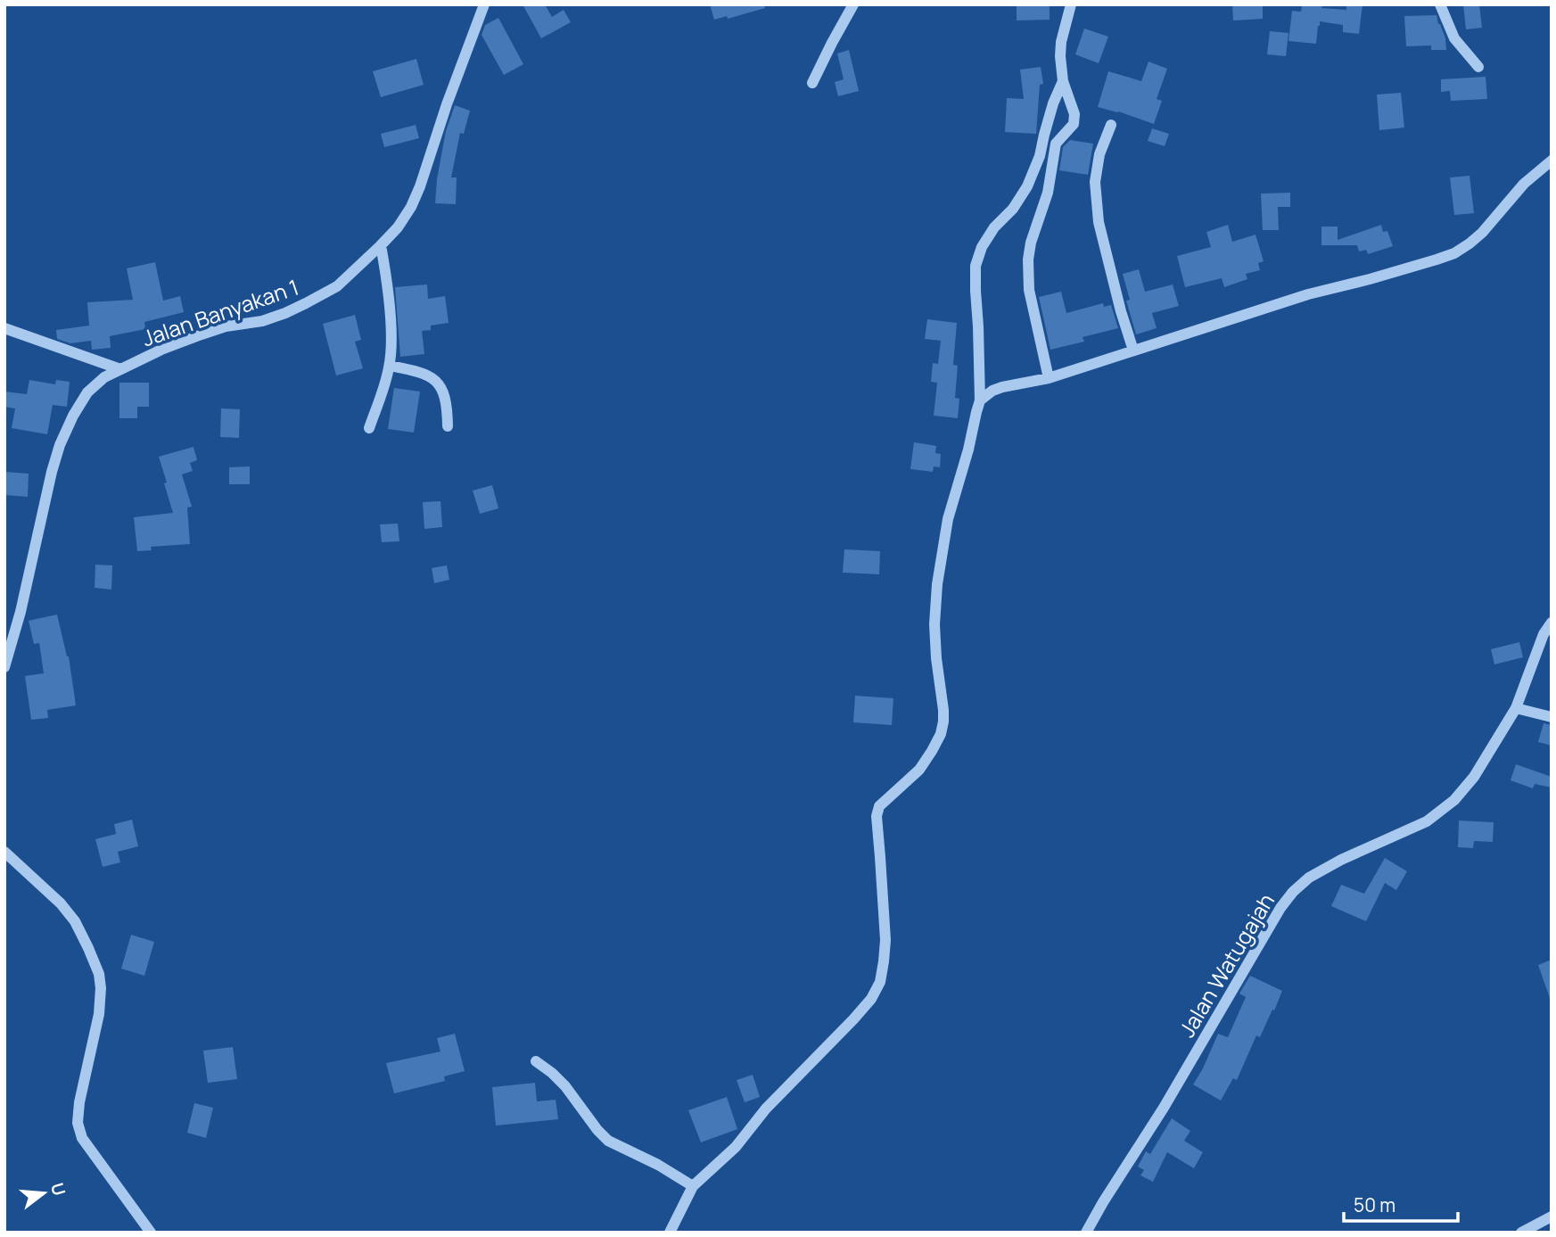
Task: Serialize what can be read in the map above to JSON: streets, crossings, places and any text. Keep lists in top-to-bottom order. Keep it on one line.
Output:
{"streets":{"street":["Jalan Banyakan 1","Jalan Watugajah"]},"scale_bar":"50 m","north":"right"}
